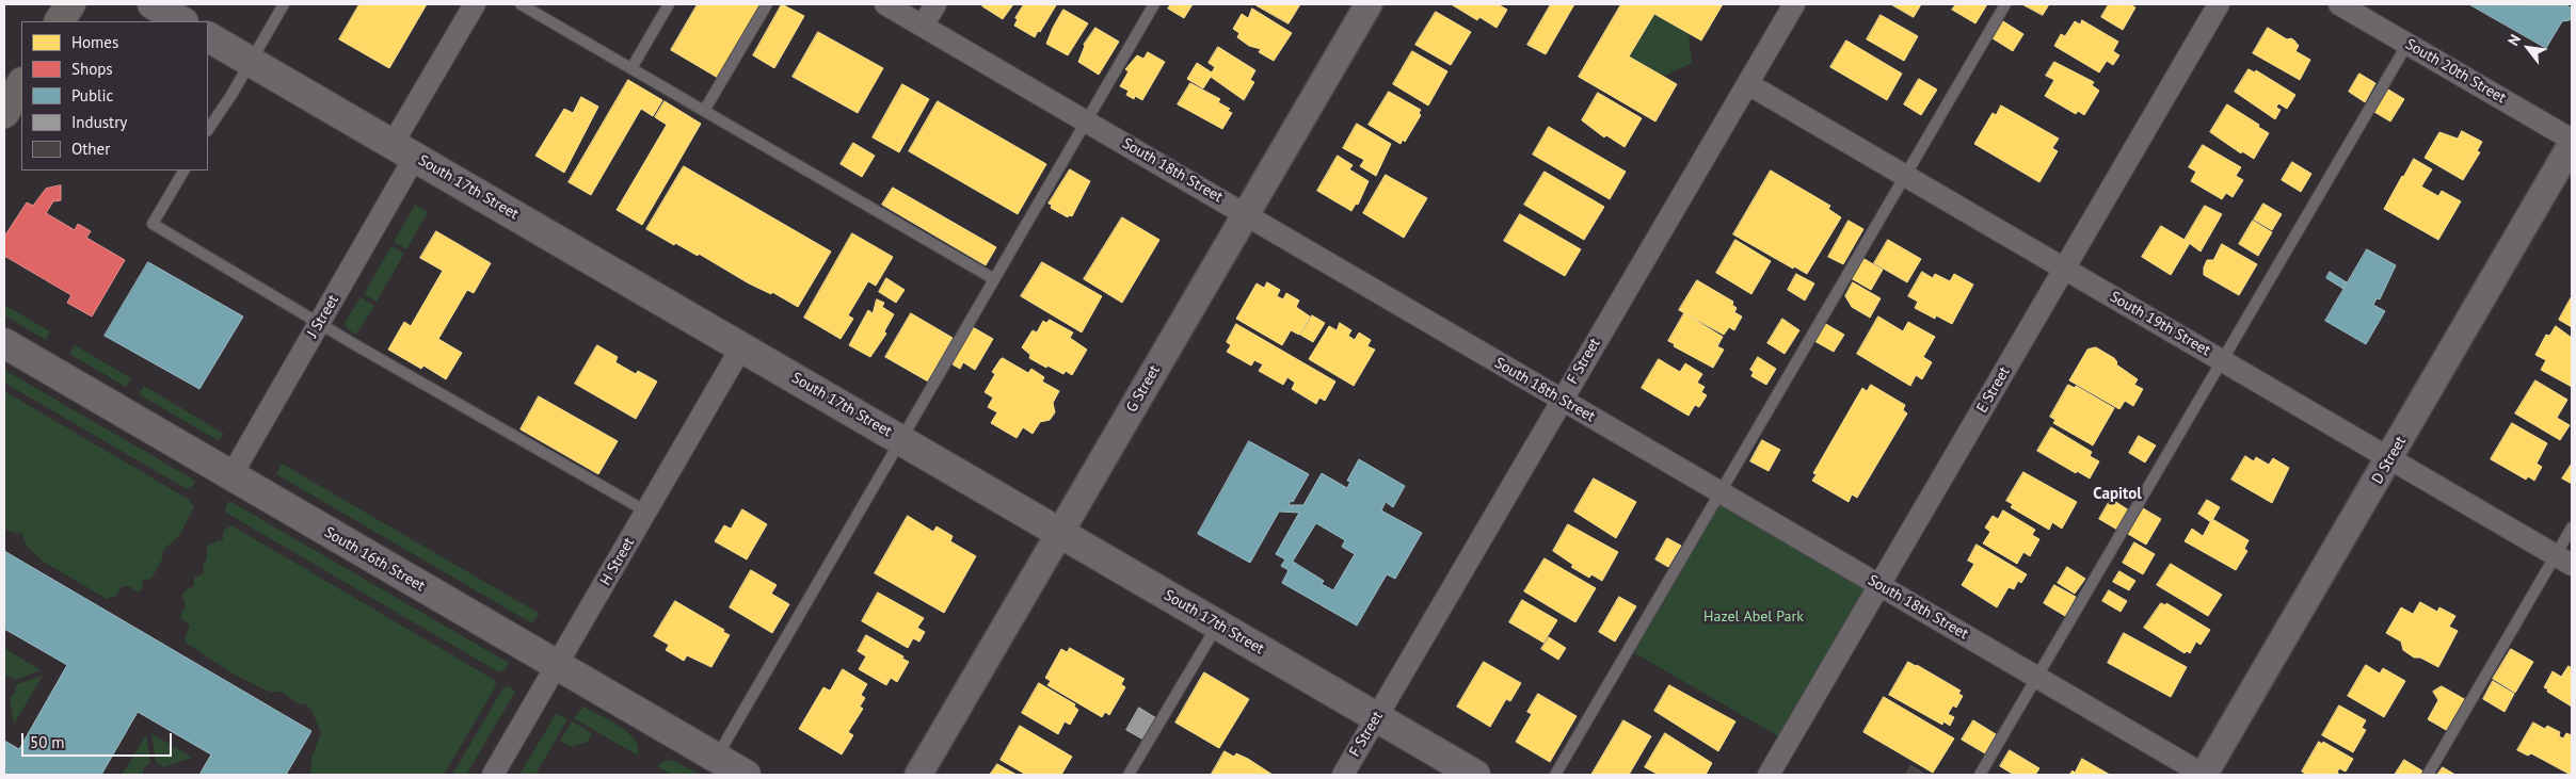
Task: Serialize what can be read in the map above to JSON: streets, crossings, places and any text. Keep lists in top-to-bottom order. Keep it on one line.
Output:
{"streets":{"main road":["South 17th Street","South 16th Street"],"street":["South 20th Street","South 18th Street","J Street","South 19th Street","F Street","G Street","E Street","D Street","H Street"]},"crossings":[["South 18th Street","F Street"],["South 18th Street","G Street"],["South 18th Street","E Street"],["South 18th Street","D Street"],["South 17th Street","J Street"],["South 17th Street","F Street"],["South 17th Street","G Street"],["South 17th Street","H Street"],["J Street","South 16th Street"],["South 19th Street","F Street"],["South 19th Street","E Street"],["South 19th Street","D Street"],["South 16th Street","H Street"]],"districts":["Capitol"],"parks":["Hazel Abel Park"],"legend":["Homes","Shops","Public","Industry","Other"],"scale_bar":"50 m","north":"top left"}
